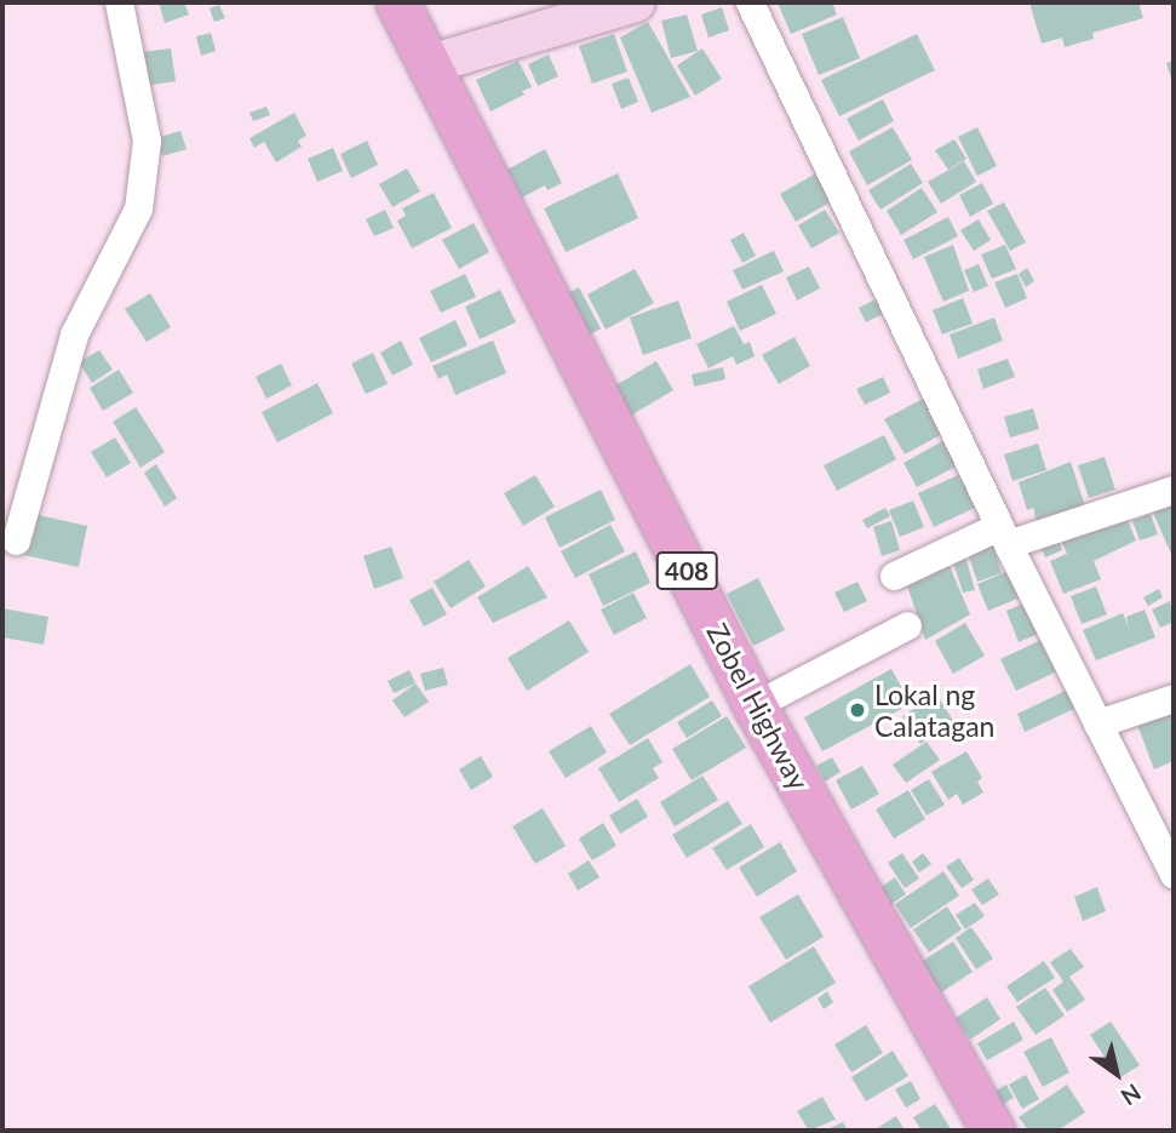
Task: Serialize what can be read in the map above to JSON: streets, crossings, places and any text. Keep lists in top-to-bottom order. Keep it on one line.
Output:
{"streets":{"main road":["408","Zobel Highway"]},"places":["Lokal ng Calatagan"],"north":"bottom right"}
